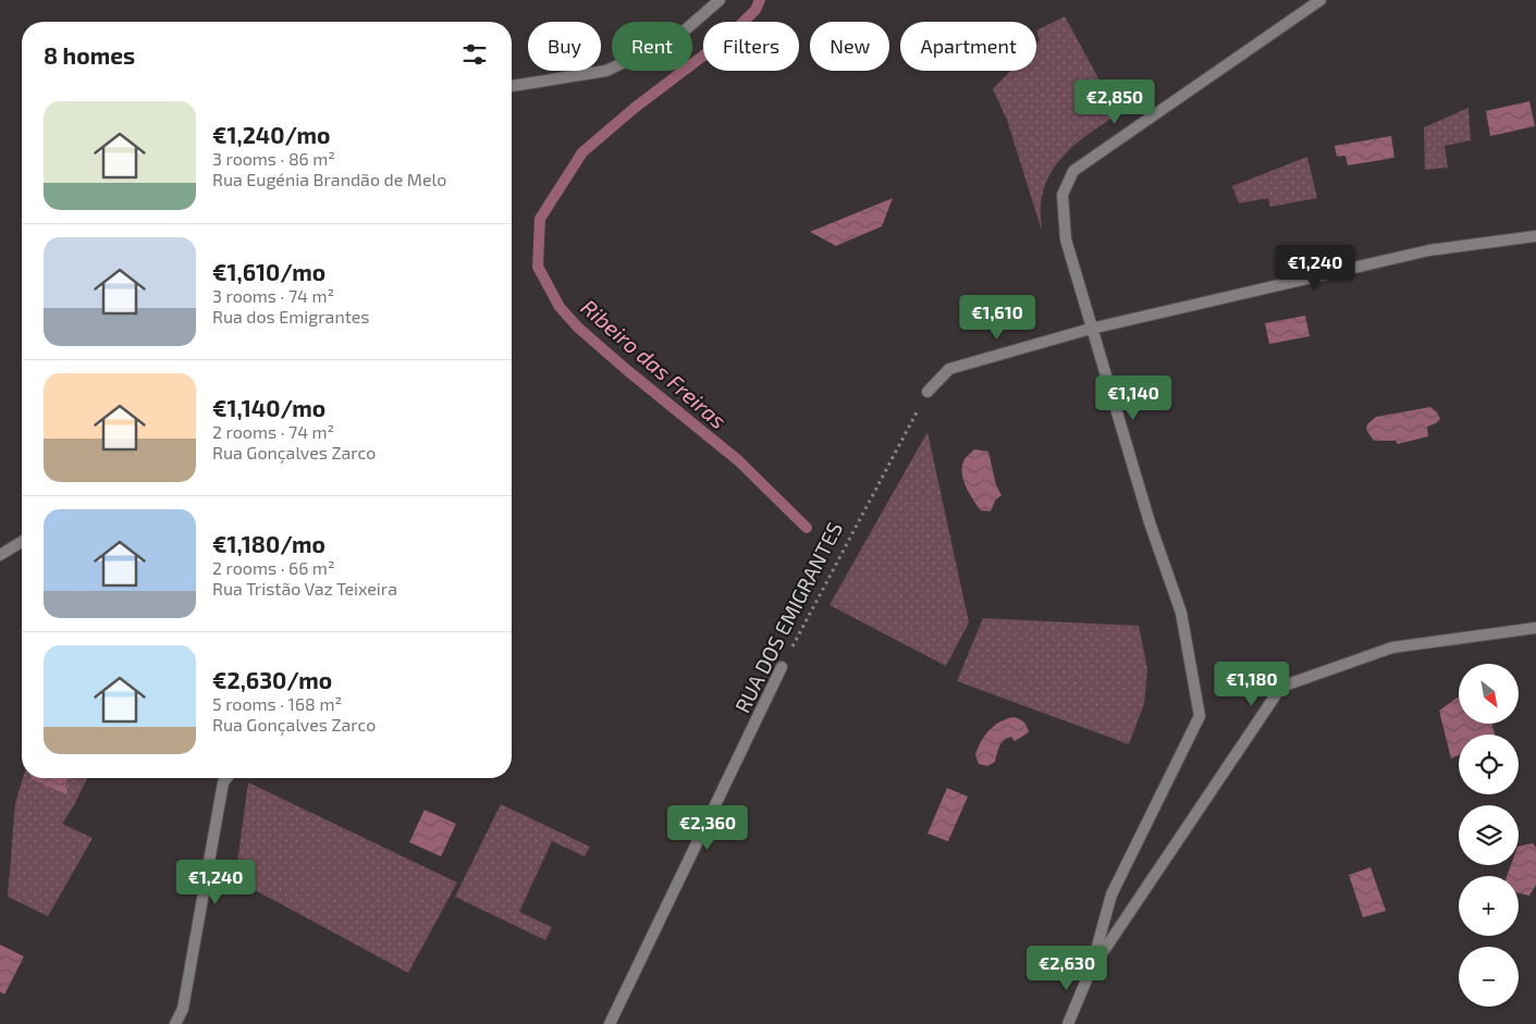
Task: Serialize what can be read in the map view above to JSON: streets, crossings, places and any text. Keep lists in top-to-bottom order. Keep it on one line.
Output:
{"streets":{"street":["RUA DOS EMIGRANTES"]},"water":["Ribeiro das Freiras"],"north":"bottom right","page":{"chip":["Buy","Rent","Filters","New","Apartment"],"heading":"8 homes","price":["€2,850","€1,240","€1,610","€1,140","€1,180","€2,360","€1,240","€2,630"],"list":[{"name":"€1,240/mo","note":"3 rooms · 86 m² · Rua Eugénia Brandão de Melo"},{"name":"€1,610/mo","note":"3 rooms · 74 m² · Rua dos Emigrantes"},{"name":"€1,140/mo","note":"2 rooms · 74 m² · Rua Gonçalves Zarco"},{"name":"€1,180/mo","note":"2 rooms · 66 m² · Rua Tristão Vaz Teixeira"},{"name":"€2,630/mo","note":"5 rooms · 168 m² · Rua Gonçalves Zarco"}],"map_buttons":["+","−"]}}
